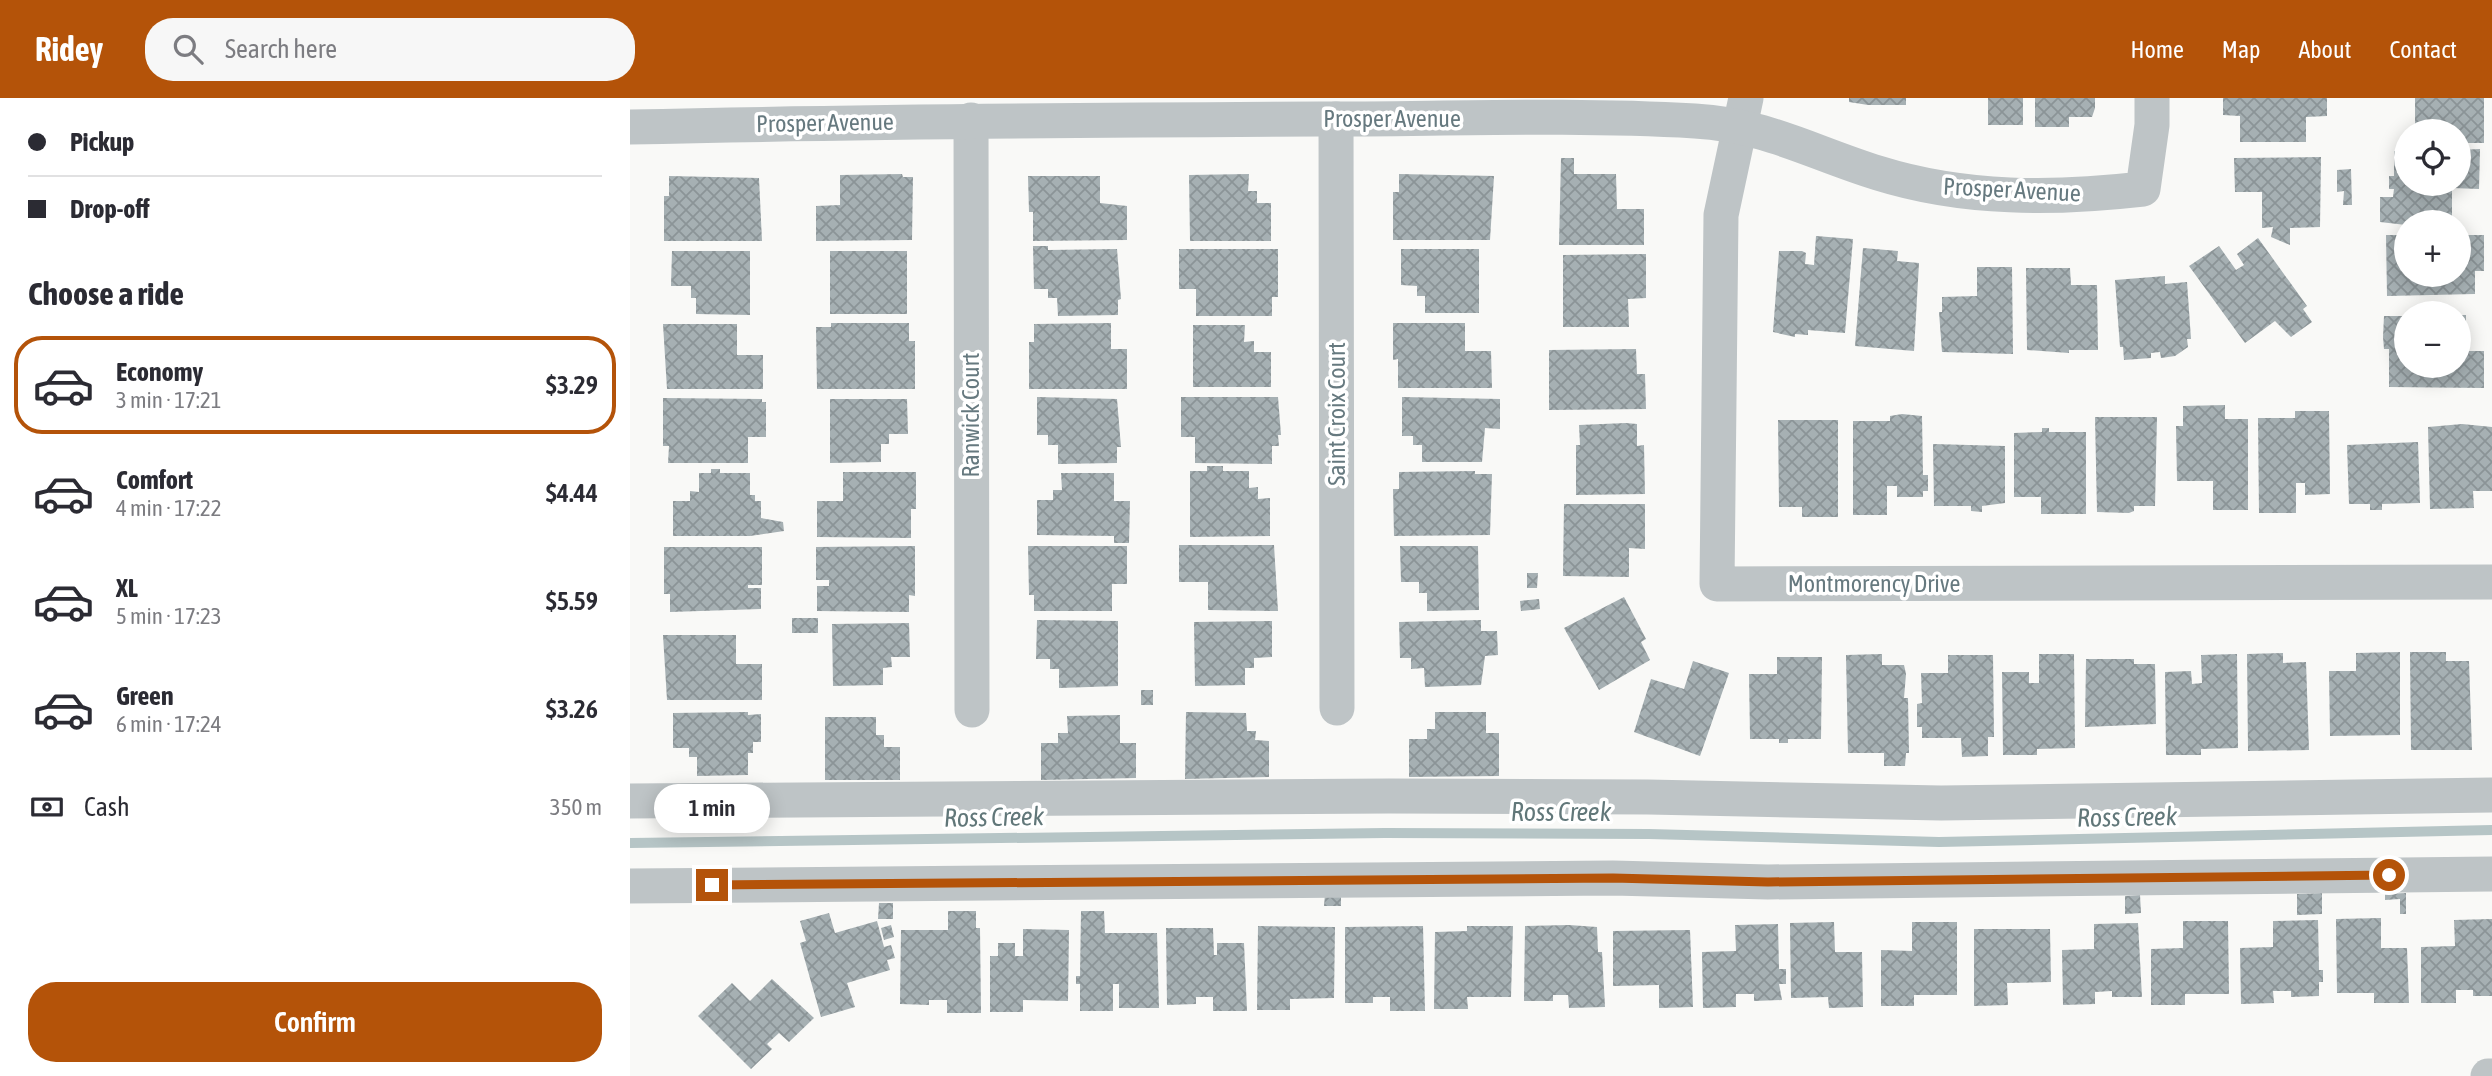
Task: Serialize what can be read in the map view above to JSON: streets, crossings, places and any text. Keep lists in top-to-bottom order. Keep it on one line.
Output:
{"streets":{"street":["Prosper Avenue","Saint Croix Court","Ranwick Court","Montmorency Drive"]},"crossings":[["Prosper Avenue","Saint Croix Court"],["Prosper Avenue","Ranwick Court"],["Prosper Avenue","Montmorency Drive"]],"water":["Ross Creek"],"page":{"header":"Ridey","search":"Search here","nav":["Home","Map","About","Contact"],"banner":["Pickup","Drop-off"],"map_buttons":["+","−"],"heading":"Choose a ride","list":[{"name":"Economy","note":"3 min · 17:21","value":"$3.29"},{"name":"Comfort","note":"4 min · 17:22","value":"$4.44"},{"name":"XL","note":"5 min · 17:23","value":"$5.59"},{"name":"Green","note":"6 min · 17:24","value":"$3.26"}],"pay":["Cash","350 m"],"bubble":"1 min","buttons":"Confirm"}}
